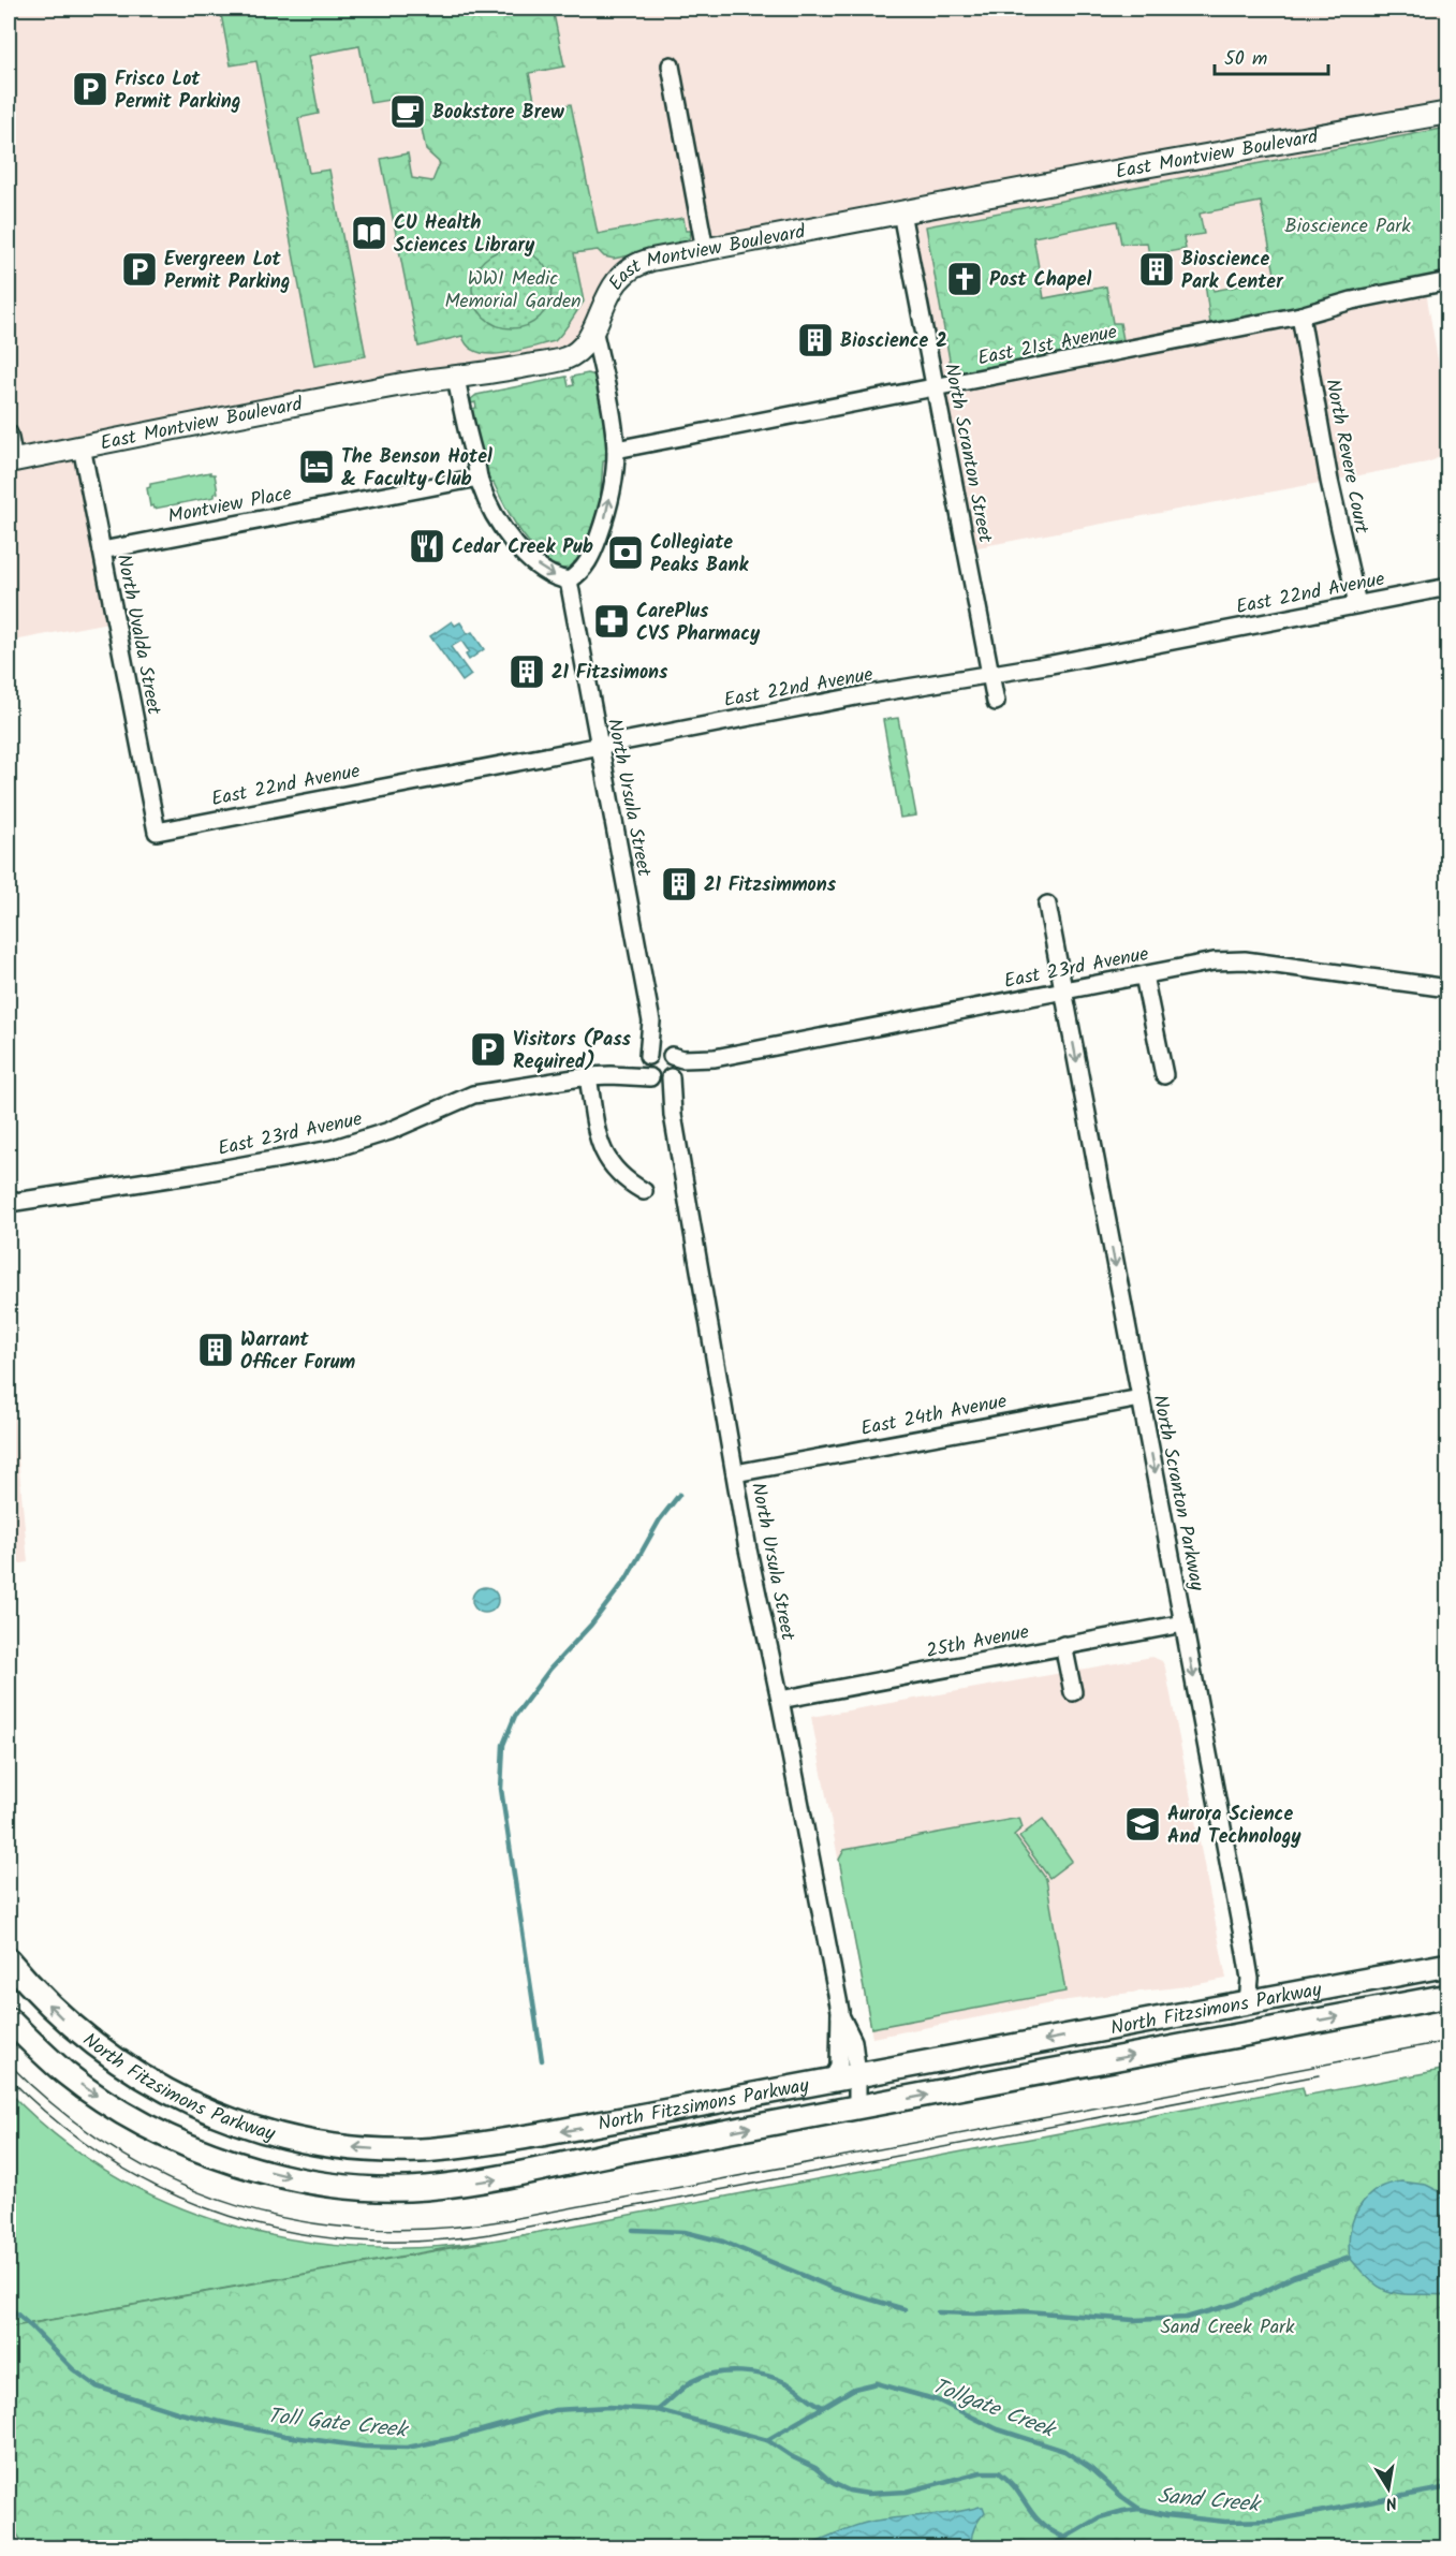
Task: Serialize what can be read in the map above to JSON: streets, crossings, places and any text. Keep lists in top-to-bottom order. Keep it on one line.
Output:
{"streets":{"main road":["North Fitzsimons Parkway"],"street":["East Montview Boulevard","East 21st Avenue","North Scranton Street","North Revere Court","Montview Place","East 22nd Avenue","North Uvalda Street","North Ursula Street","East 23rd Avenue","East 24th Avenue","North Scranton Parkway","25th Avenue"]},"crossings":[["East Montview Boulevard","North Scranton Street"],["East Montview Boulevard","North Uvalda Street"],["East 21st Avenue","North Scranton Street"],["East 21st Avenue","North Revere Court"],["North Scranton Street","East 22nd Avenue"],["North Revere Court","East 22nd Avenue"],["Montview Place","North Uvalda Street"],["East 22nd Avenue","North Uvalda Street"],["East 22nd Avenue","North Ursula Street"],["North Ursula Street","East 23rd Avenue"],["North Ursula Street","East 24th Avenue"],["North Ursula Street","25th Avenue"],["North Ursula Street","North Fitzsimons Parkway"],["East 23rd Avenue","North Scranton Parkway"],["East 24th Avenue","North Scranton Parkway"],["North Scranton Parkway","25th Avenue"],["North Scranton Parkway","North Fitzsimons Parkway"]],"one_way":["North Scranton Parkway"],"water":["Tollgate Creek","Toll Gate Creek","Sand Creek"],"parks":["Bioscience Park","WWI Medic Memorial Garden","Sand Creek Park"],"places":{"parking":["Frisco Lot Permit Parking","Evergreen Lot Permit Parking","Visitors (Pass Required)"],"cafe":["Bookstore Brew"],"library":["CU Health Sciences Library"],"building":["Bioscience Park Center","Bioscience 2","21 Fitzsimons","21 Fitzsimmons","Warrant Officer Forum"],"church":["Post Chapel"],"hotel":["The Benson Hotel & Faculty Club"],"restaurant":["Cedar Creek Pub"],"bank":["Collegiate Peaks Bank"],"pharmacy":["CarePlus CVS Pharmacy"],"school or university":["Aurora Science And Technology"]},"scale_bar":"50 m","north":"bottom"}
